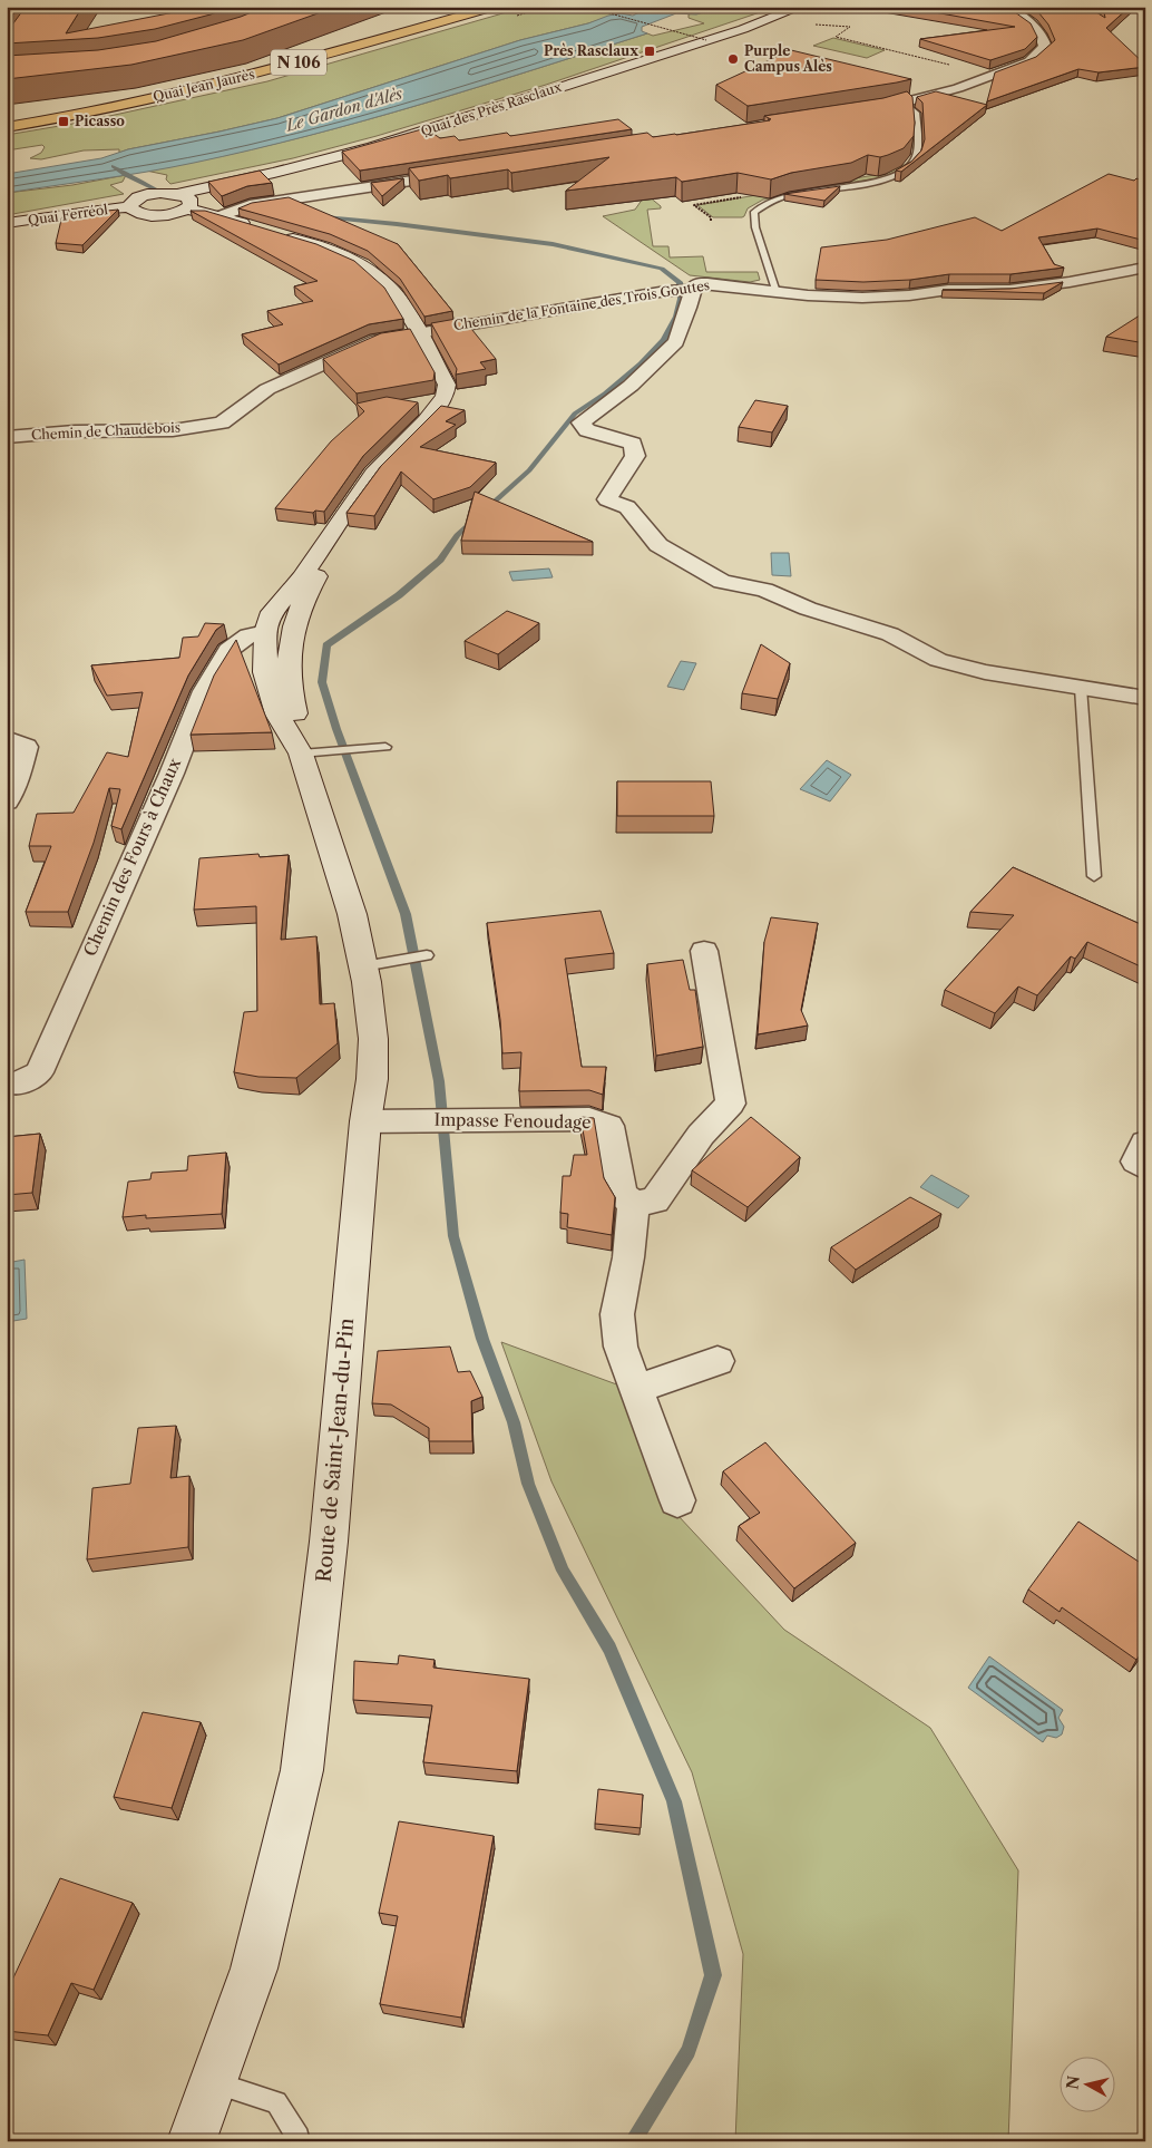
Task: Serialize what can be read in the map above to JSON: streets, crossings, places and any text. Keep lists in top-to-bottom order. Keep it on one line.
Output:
{"streets":{"main road":["N 106","Quai Jean Jaurès","Quai des Près Rasclaux","Quai Ferréol","Route de Saint-Jean-du-Pin"],"street":["Chemin de la Fontaine des Trois Gouttes","Chemin de Chaudebois","Chemin des Fours à Chaux","Impasse Fenoudage"]},"crossings":[["Quai des Près Rasclaux","Route de Saint-Jean-du-Pin"],["Chemin de la Fontaine des Trois Gouttes","Chemin de Chaudebois"],["Chemin de la Fontaine des Trois Gouttes","Route de Saint-Jean-du-Pin"],["Chemin de Chaudebois","Route de Saint-Jean-du-Pin"],["Chemin des Fours à Chaux","Route de Saint-Jean-du-Pin"],["Impasse Fenoudage","Route de Saint-Jean-du-Pin"]],"water":["Le Gardon d'Alès"],"places":{"transit":["Près Rasclaux","Picasso"],"other":["Purple Campus Alès"]},"north":"left"}
